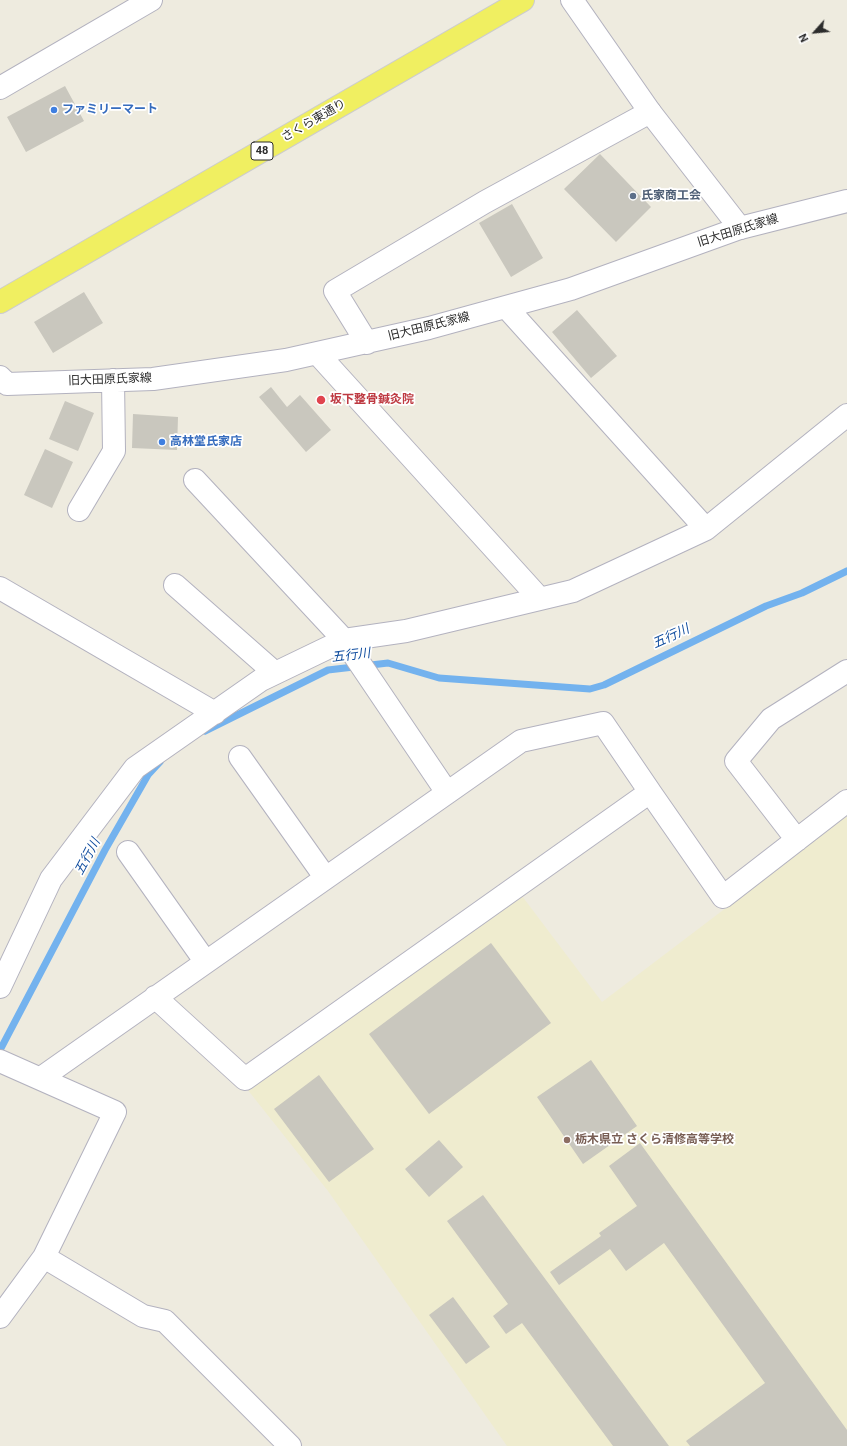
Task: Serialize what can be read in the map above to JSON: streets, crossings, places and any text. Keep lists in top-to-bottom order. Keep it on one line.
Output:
{"streets":{"main road":["さくら東通り","48"],"street":["旧大田原氏家線"]},"water":["五行川"],"places":["ファミリーマート","氏家商工会","坂下整骨鍼灸院","高林堂氏家店","栃木県立 さくら清修高等学校"],"north":"bottom left"}
